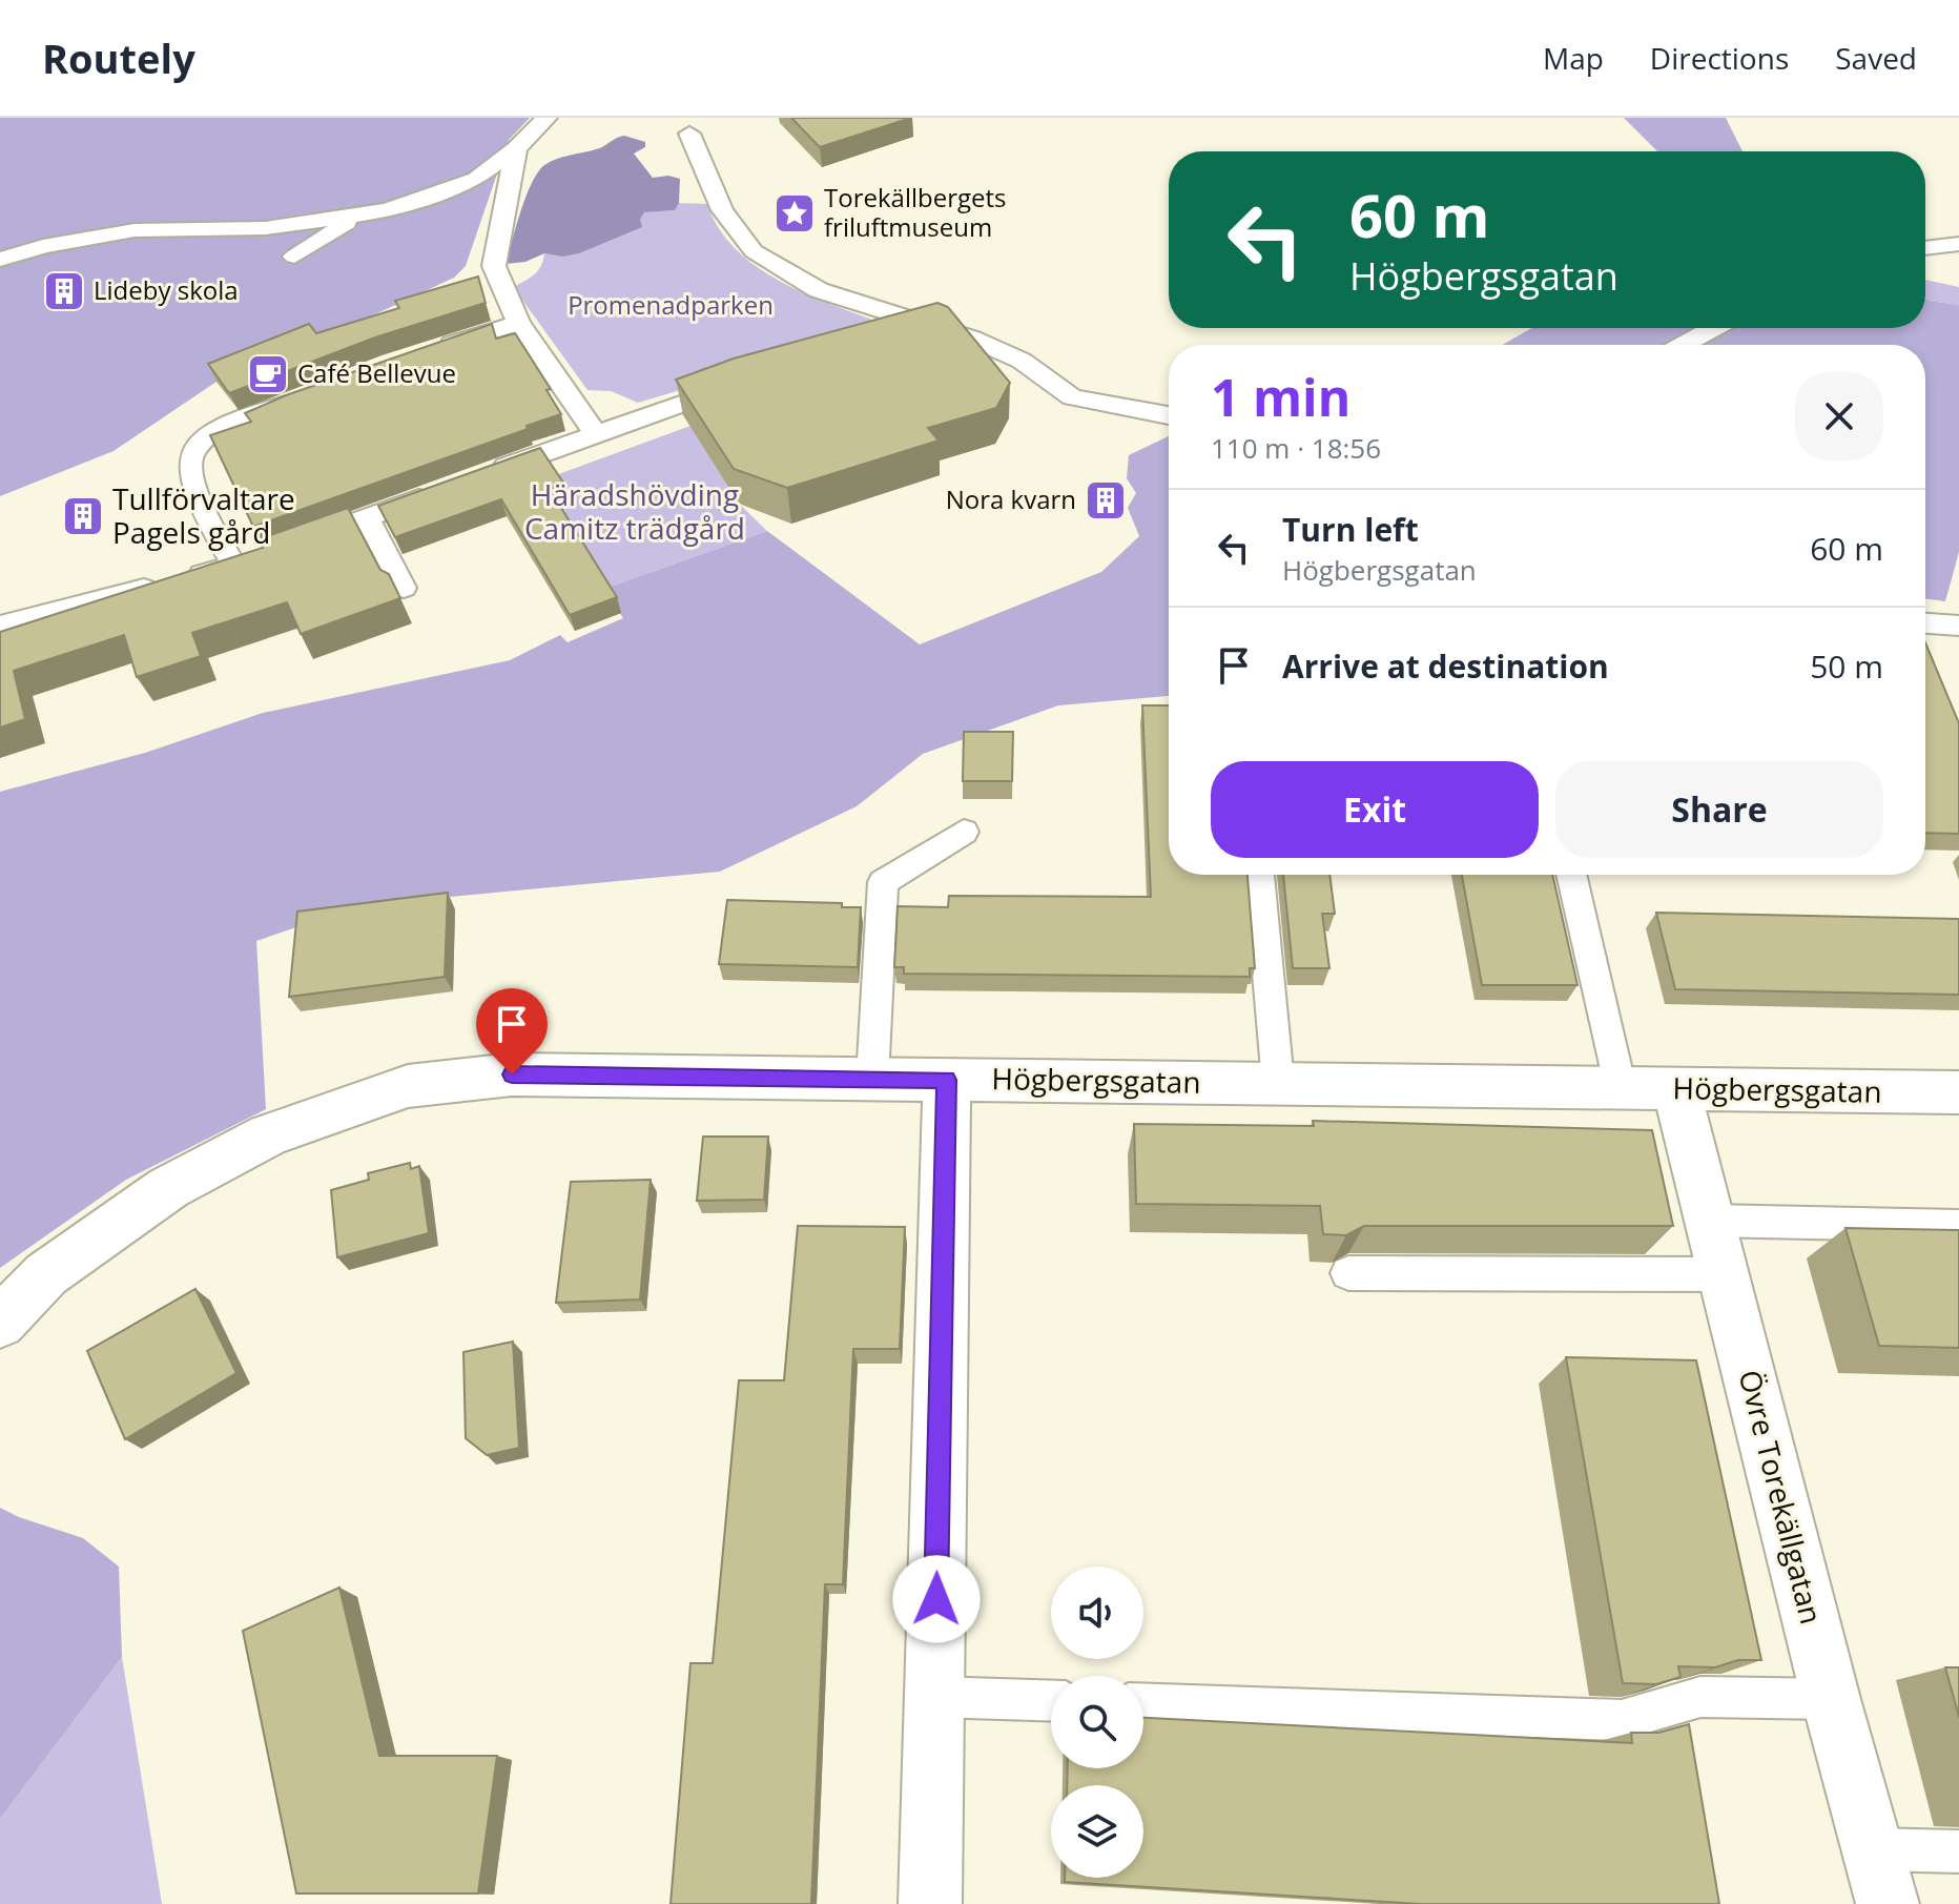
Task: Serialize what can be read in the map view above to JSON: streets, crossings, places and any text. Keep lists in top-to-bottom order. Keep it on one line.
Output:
{"streets":{"street":["Högbergsgatan","Övre Torekällgatan"]},"crossings":[["Högbergsgatan","Övre Torekällgatan"]],"parks":["Promenadparken","Häradshövding Camitz trädgård"],"places":{"place":["Torekällbergets friluftmuseum"],"building":["Lideby skola","Nora kvarn","Tullförvaltare Pagels gård"],"cafe":["Café Bellevue"]},"page":{"header":"Routely","nav":["Map","Directions","Saved"],"turn":["60 m","Högbergsgatan"],"heading":["1 min","110 m · 18:56"],"list":[{"name":"Turn left","note":"Högbergsgatan","value":"60 m"},{"name":"Arrive at destination","value":"50 m"}],"buttons":["Exit","Share"]}}
